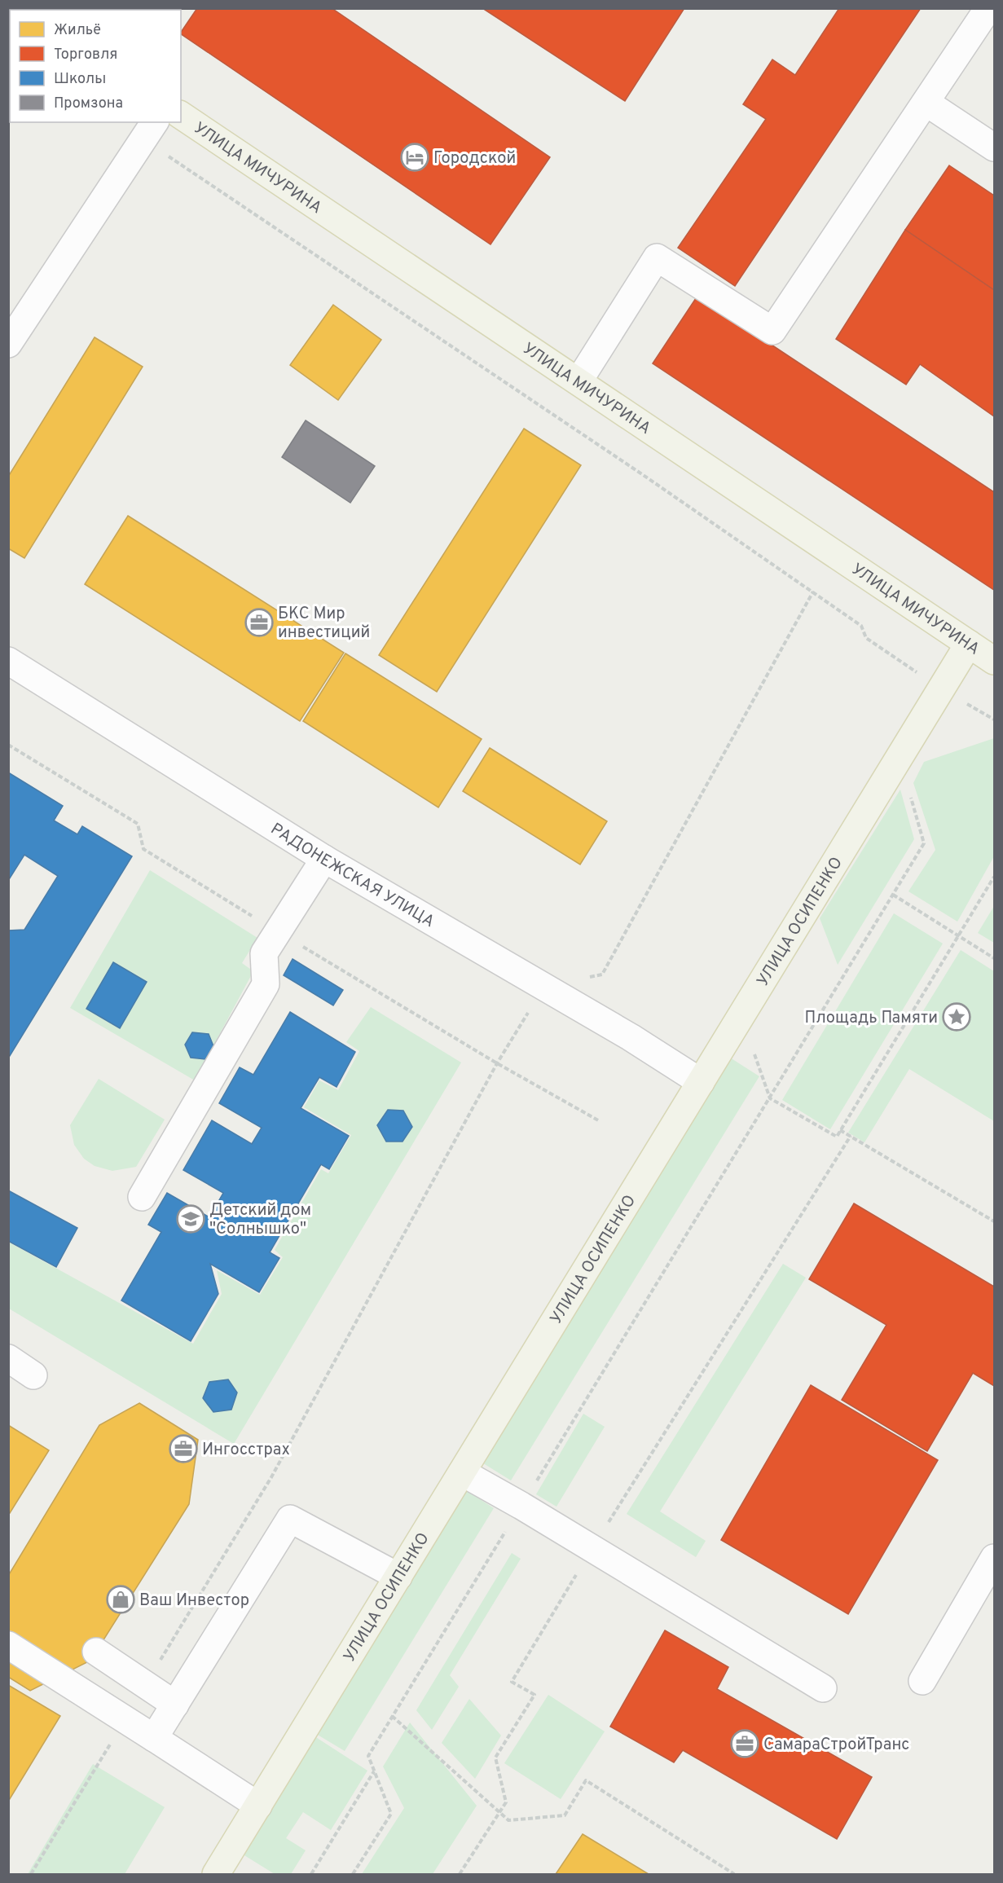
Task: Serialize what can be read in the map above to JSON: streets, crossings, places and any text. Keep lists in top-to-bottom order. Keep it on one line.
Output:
{"streets":{"main road":["УЛИЦА МИЧУРИНА","УЛИЦА ОСИПЕНКО"],"street":["РАДОНЕЖСКАЯ УЛИЦА"]},"crossings":[["УЛИЦА МИЧУРИНА","УЛИЦА ОСИПЕНКО"],["РАДОНЕЖСКАЯ УЛИЦА","УЛИЦА ОСИПЕНКО"]],"places":{"hotel":["Городской"],"office":["БКС Мир инвестиций","Ингосстрах","СамараСтройТранс"],"place":["Площадь Памяти"],"school or university":["Детский дом \"Солнышко\""],"shop":["Ваш Инвестор"]},"legend":["Жильё","Торговля","Школы","Промзона"]}
